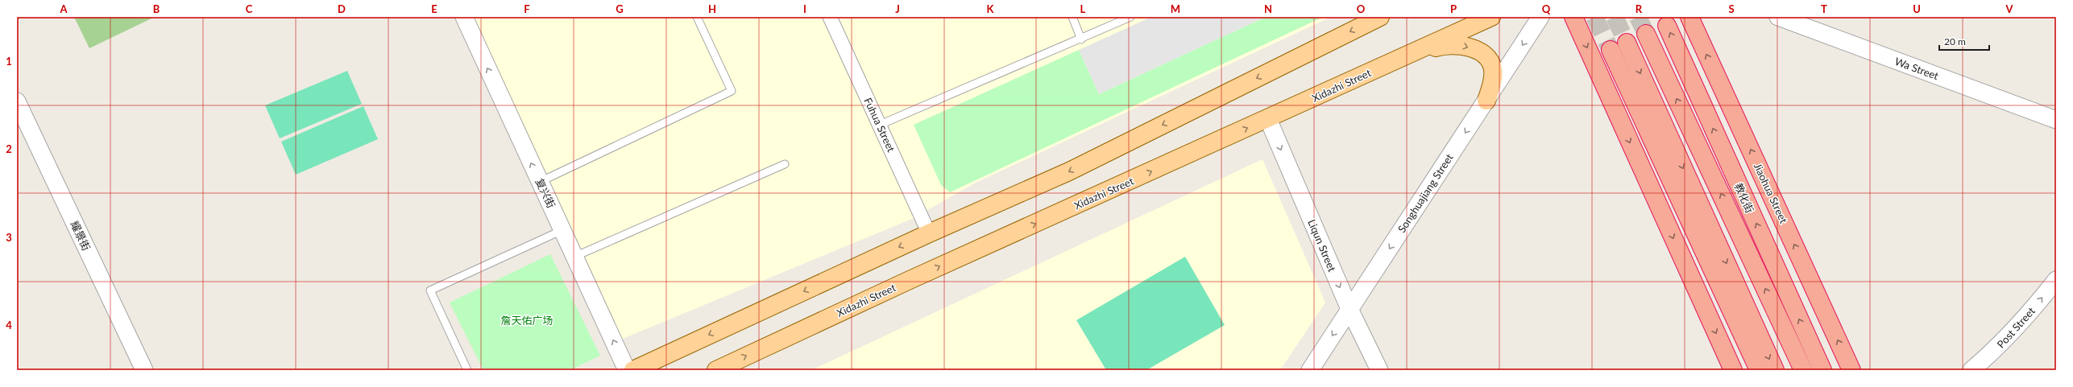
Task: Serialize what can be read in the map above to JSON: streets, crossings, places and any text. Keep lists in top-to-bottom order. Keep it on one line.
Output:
{"streets":{"highway":["Jiaohua Street","教化街"],"main road":["Xidazhi Street"],"street":["Wa Street","Fuhua Street","复兴街","Songhuajiang Street","耀景街","Liqun Street","Post Street"]},"crossings":[["Xidazhi Street","Liqun Street"],["Songhuajiang Street","Liqun Street"]],"one_way":["复兴街","Songhuajiang Street","Liqun Street","Post Street"],"parks":["詹天佑广场"],"scale_bar":"20 m","grid":{"columns":["A","B","C","D","E","F","G","H","I","J","K","L","M","N","O","P","Q","R","S","T","U","V"],"rows":["1","2","3","4"]}}
